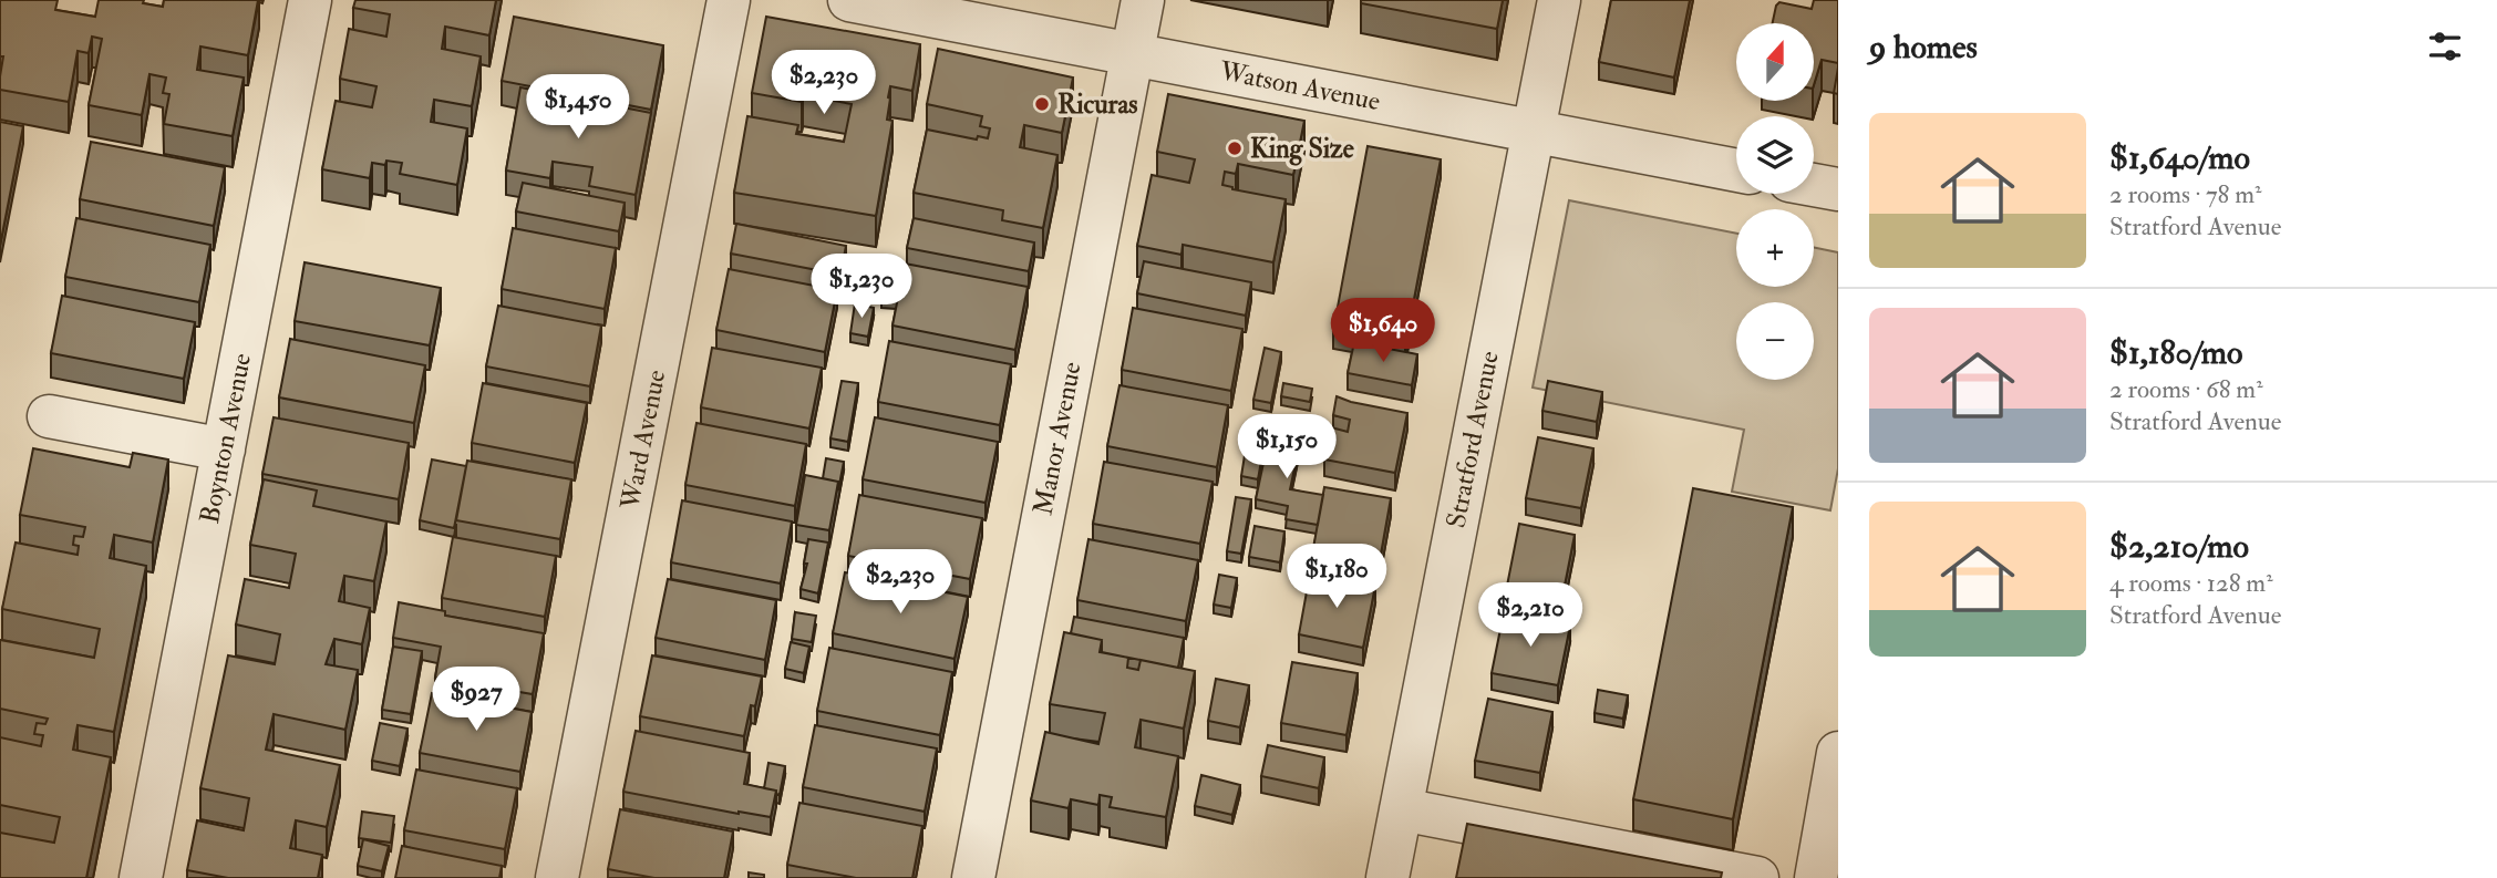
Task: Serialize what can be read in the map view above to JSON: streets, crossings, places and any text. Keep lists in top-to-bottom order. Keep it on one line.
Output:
{"streets":{"street":["Watson Avenue","Boynton Avenue","Manor Avenue","Ward Avenue","Stratford Avenue"]},"crossings":[["Watson Avenue","Manor Avenue"],["Watson Avenue","Stratford Avenue"]],"places":["Ricuras","King Size"],"north":"top","page":{"heading":"9 homes","map_buttons":["+","−"],"price":["$2,230","$1,450","$1,230","$1,640","$1,150","$1,180","$2,230","$2,210","$927"],"list":[{"name":"$1,640/mo","note":"2 rooms · 78 m² · Stratford Avenue"},{"name":"$1,180/mo","note":"2 rooms · 68 m² · Stratford Avenue"},{"name":"$2,210/mo","note":"4 rooms · 128 m² · Stratford Avenue"}]}}
